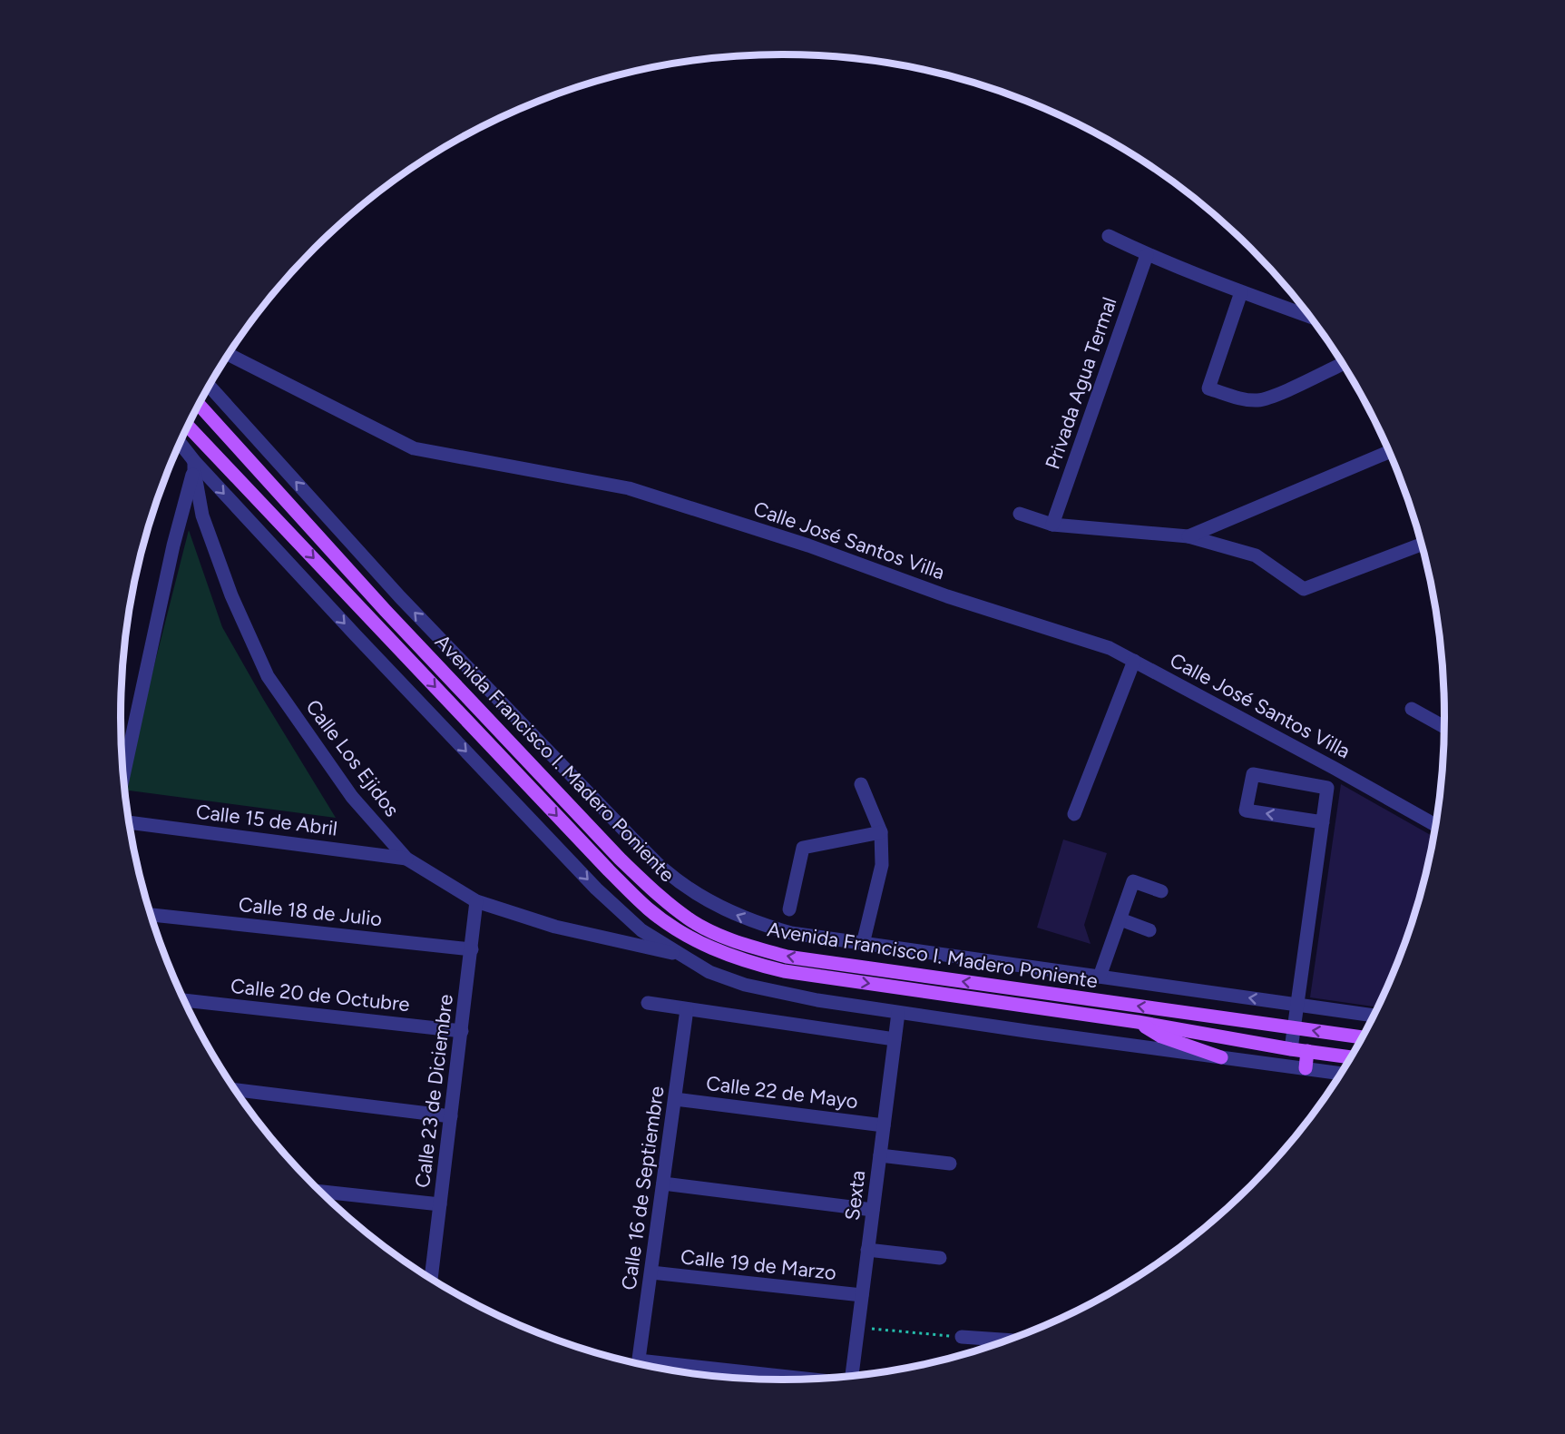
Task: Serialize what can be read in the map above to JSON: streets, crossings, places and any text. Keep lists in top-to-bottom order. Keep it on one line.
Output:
{"streets":{"main road":["Avenida Francisco I. Madero Poniente"],"street":["Privada Agua Termal","Calle José Santos Villa","Calle Los Ejidos","Calle 15 de Abril","Calle 18 de Julio","Calle 20 de Octubre","Calle 23 de Diciembre","Calle 22 de Mayo","Calle 16 de Septiembre","Sexta","Calle 19 de Marzo"]},"crossings":[["Calle Los Ejidos","Calle 15 de Abril"],["Calle Los Ejidos","Calle 23 de Diciembre"],["Calle 18 de Julio","Calle 23 de Diciembre"],["Calle 20 de Octubre","Calle 23 de Diciembre"],["Calle 22 de Mayo","Calle 16 de Septiembre"],["Calle 22 de Mayo","Sexta"],["Calle 16 de Septiembre","Calle 19 de Marzo"],["Sexta","Calle 19 de Marzo"]]}
